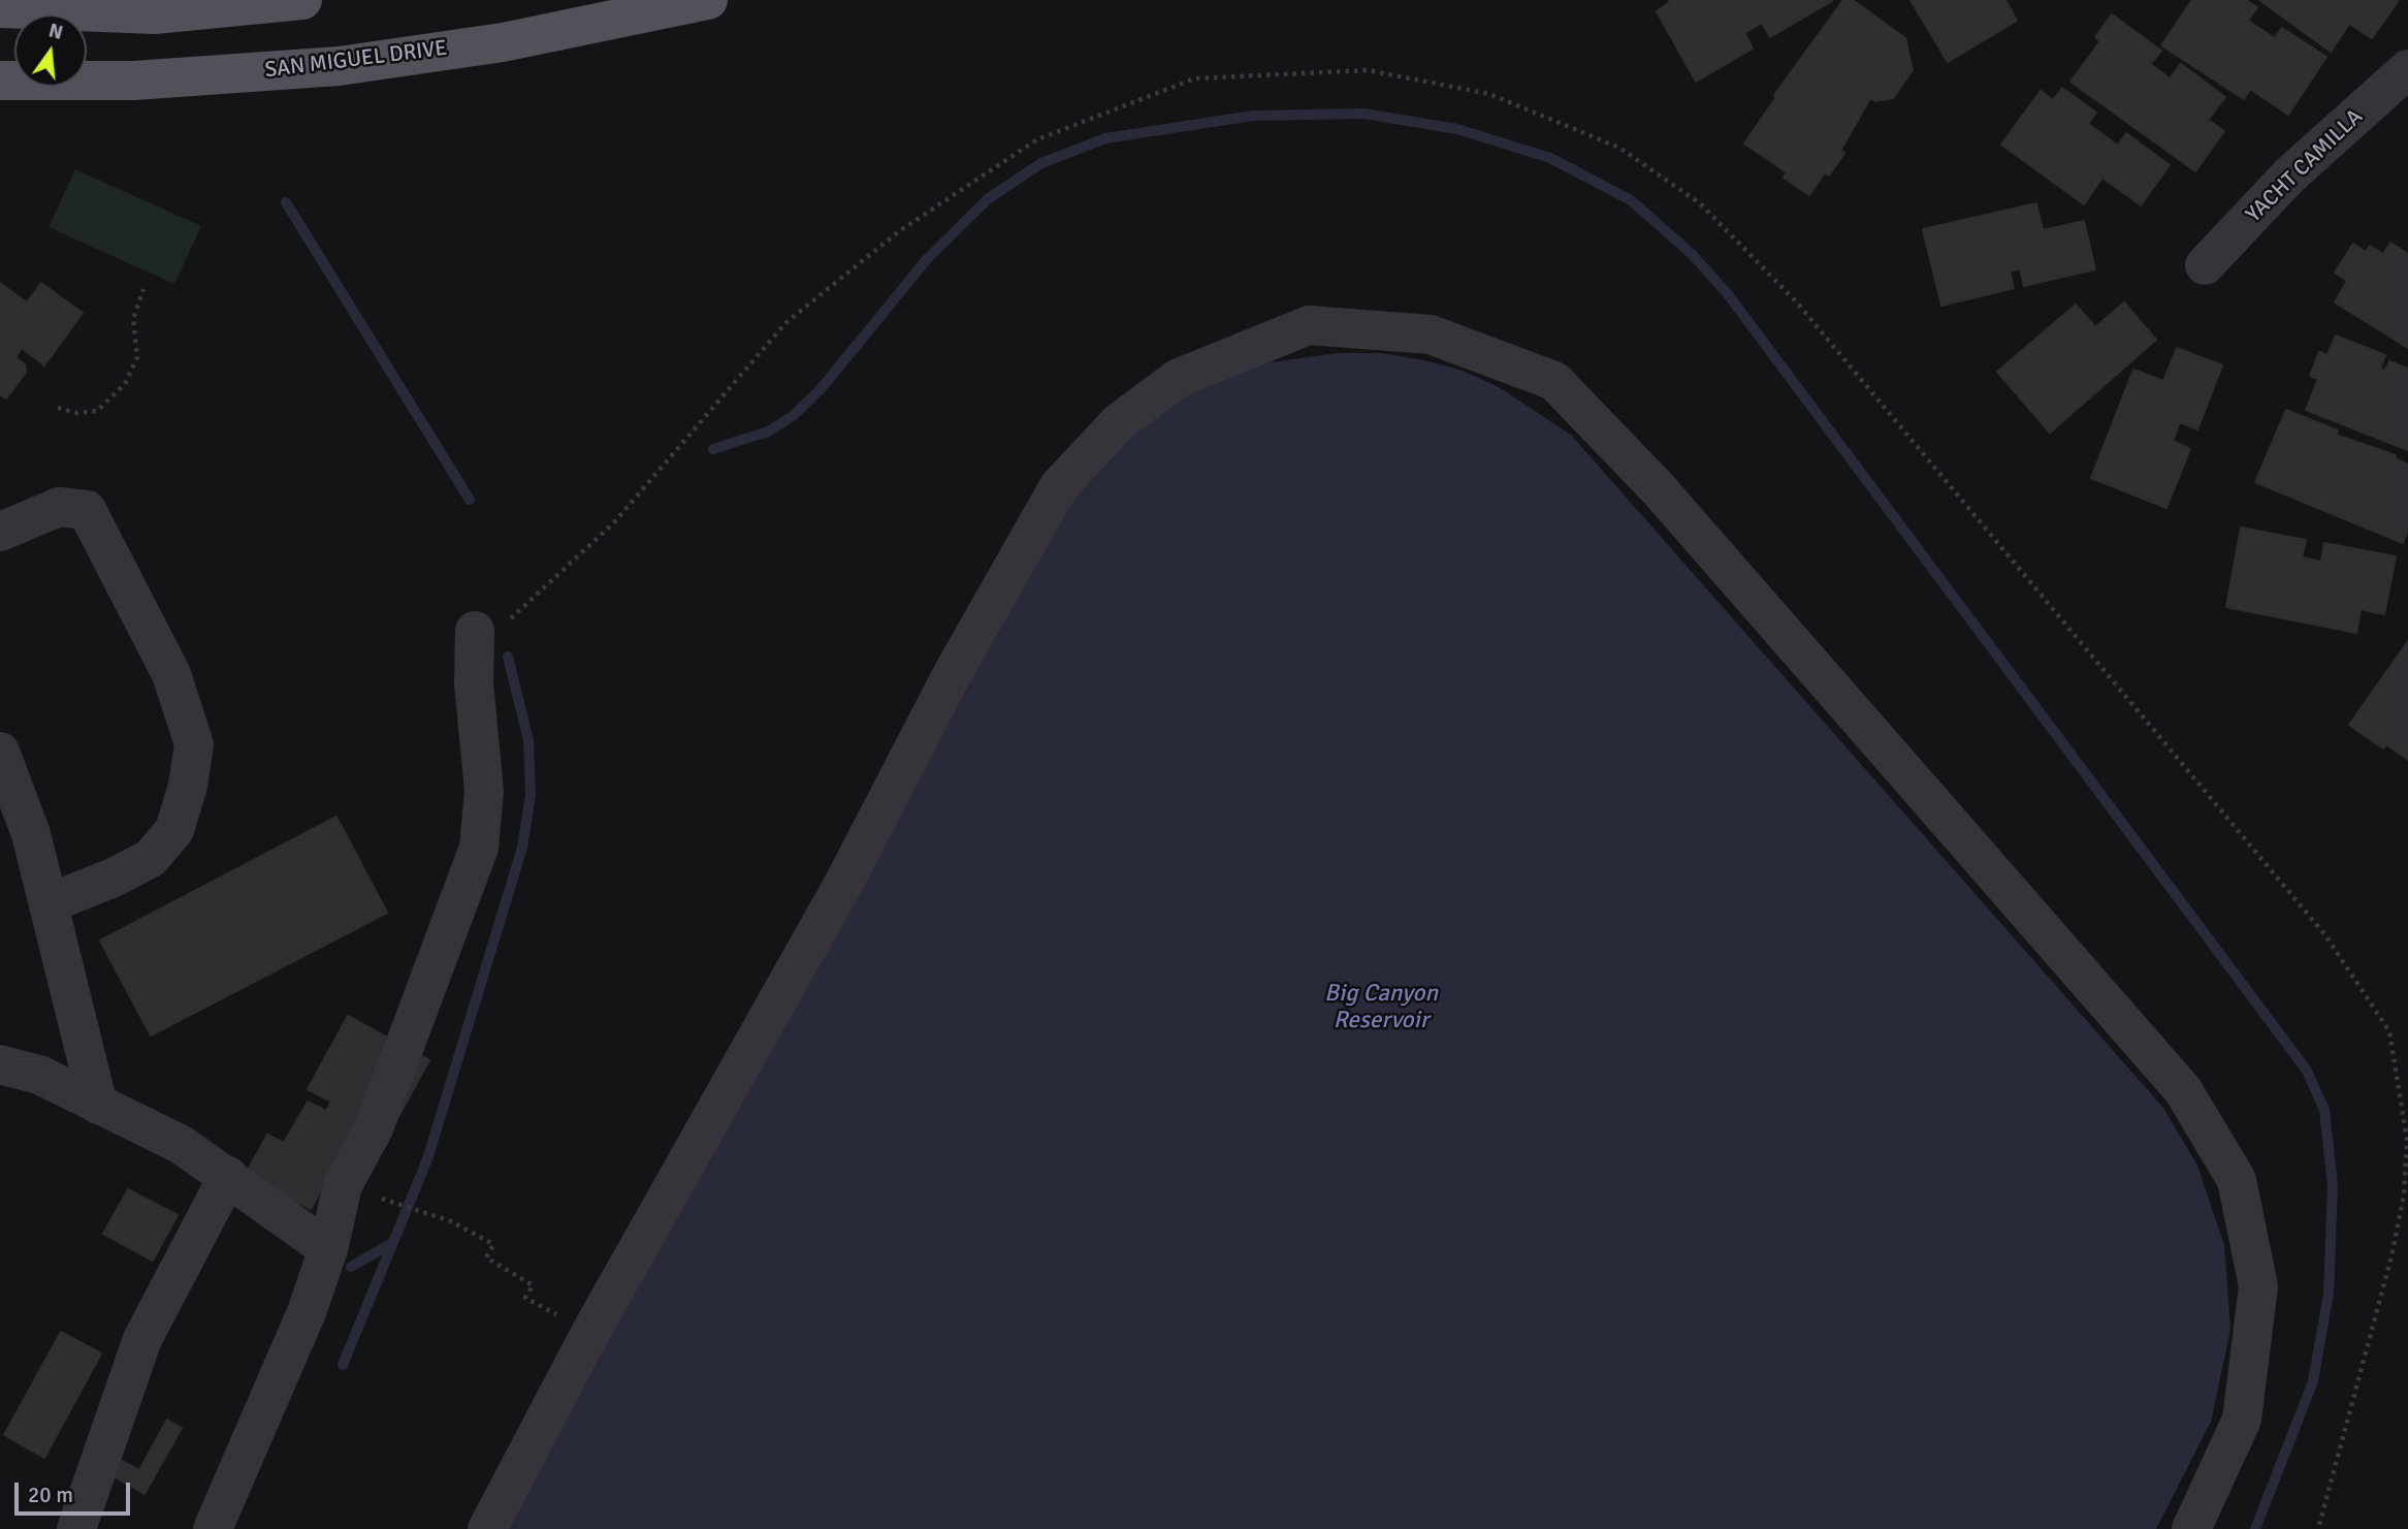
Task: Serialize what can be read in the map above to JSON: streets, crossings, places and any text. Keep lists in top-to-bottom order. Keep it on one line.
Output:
{"streets":{"main road":["SAN MIGUEL DRIVE"],"street":["YACHT CAMILLA"]},"water":["Big Canyon Reservoir"],"scale_bar":"20 m","north":"top"}
